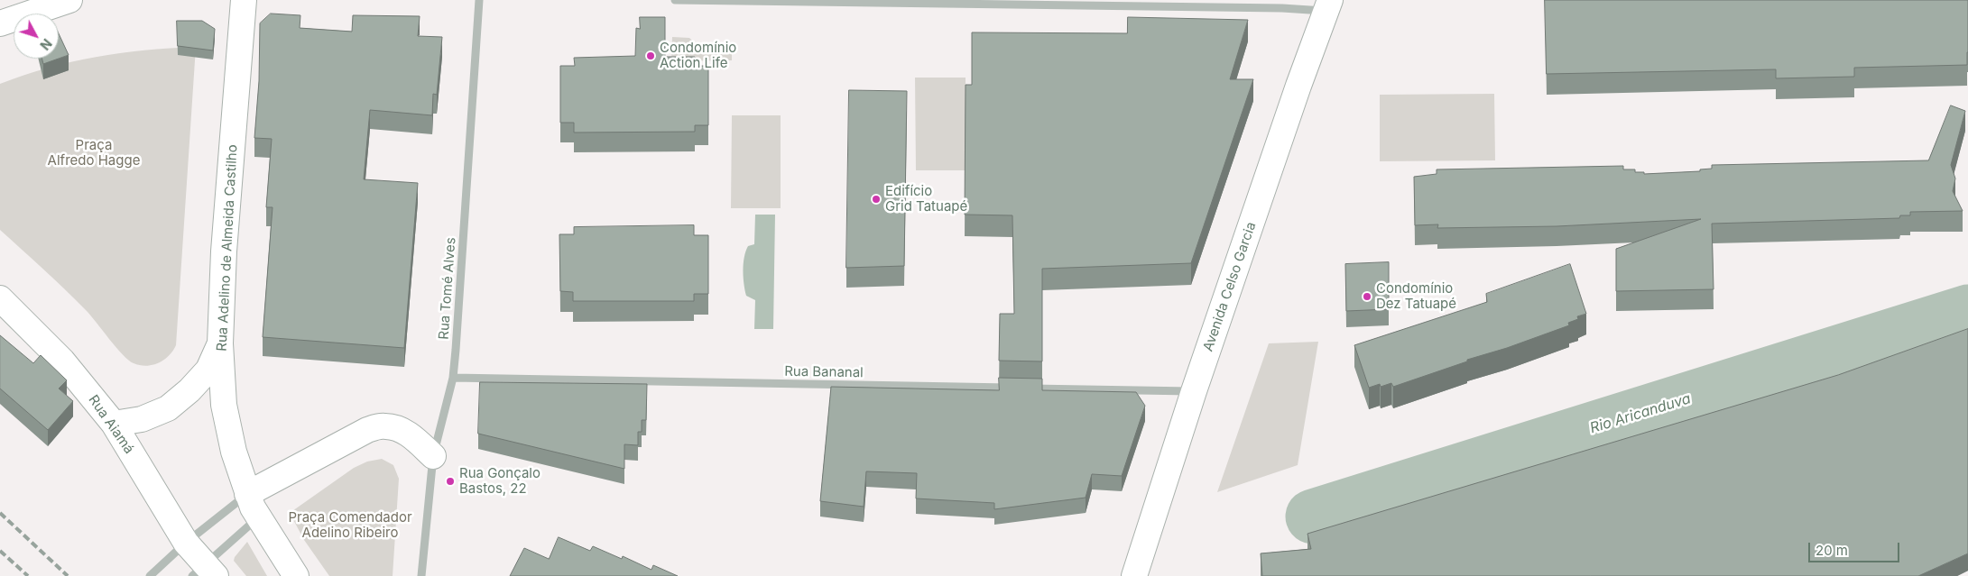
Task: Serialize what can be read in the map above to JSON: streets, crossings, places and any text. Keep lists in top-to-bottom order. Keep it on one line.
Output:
{"streets":{"main road":["Rua Adelino de Almeida Castilho","Avenida Celso Garcia","Rua Aiamá"],"street":["Rua Tomé Alves","Rua Bananal"]},"crossings":[["Rua Tomé Alves","Rua Bananal"]],"water":["Rio Aricanduva"],"parks":["Praça Alfredo Hagge","Praça Comendador Adelino Ribeiro"],"places":["Condomínio Action Life","Edifício Grid Tatuapé","Condomínio Dez Tatuapé","Rua Gonçalo Bastos, 22"],"scale_bar":"20 m","north":"bottom right"}
